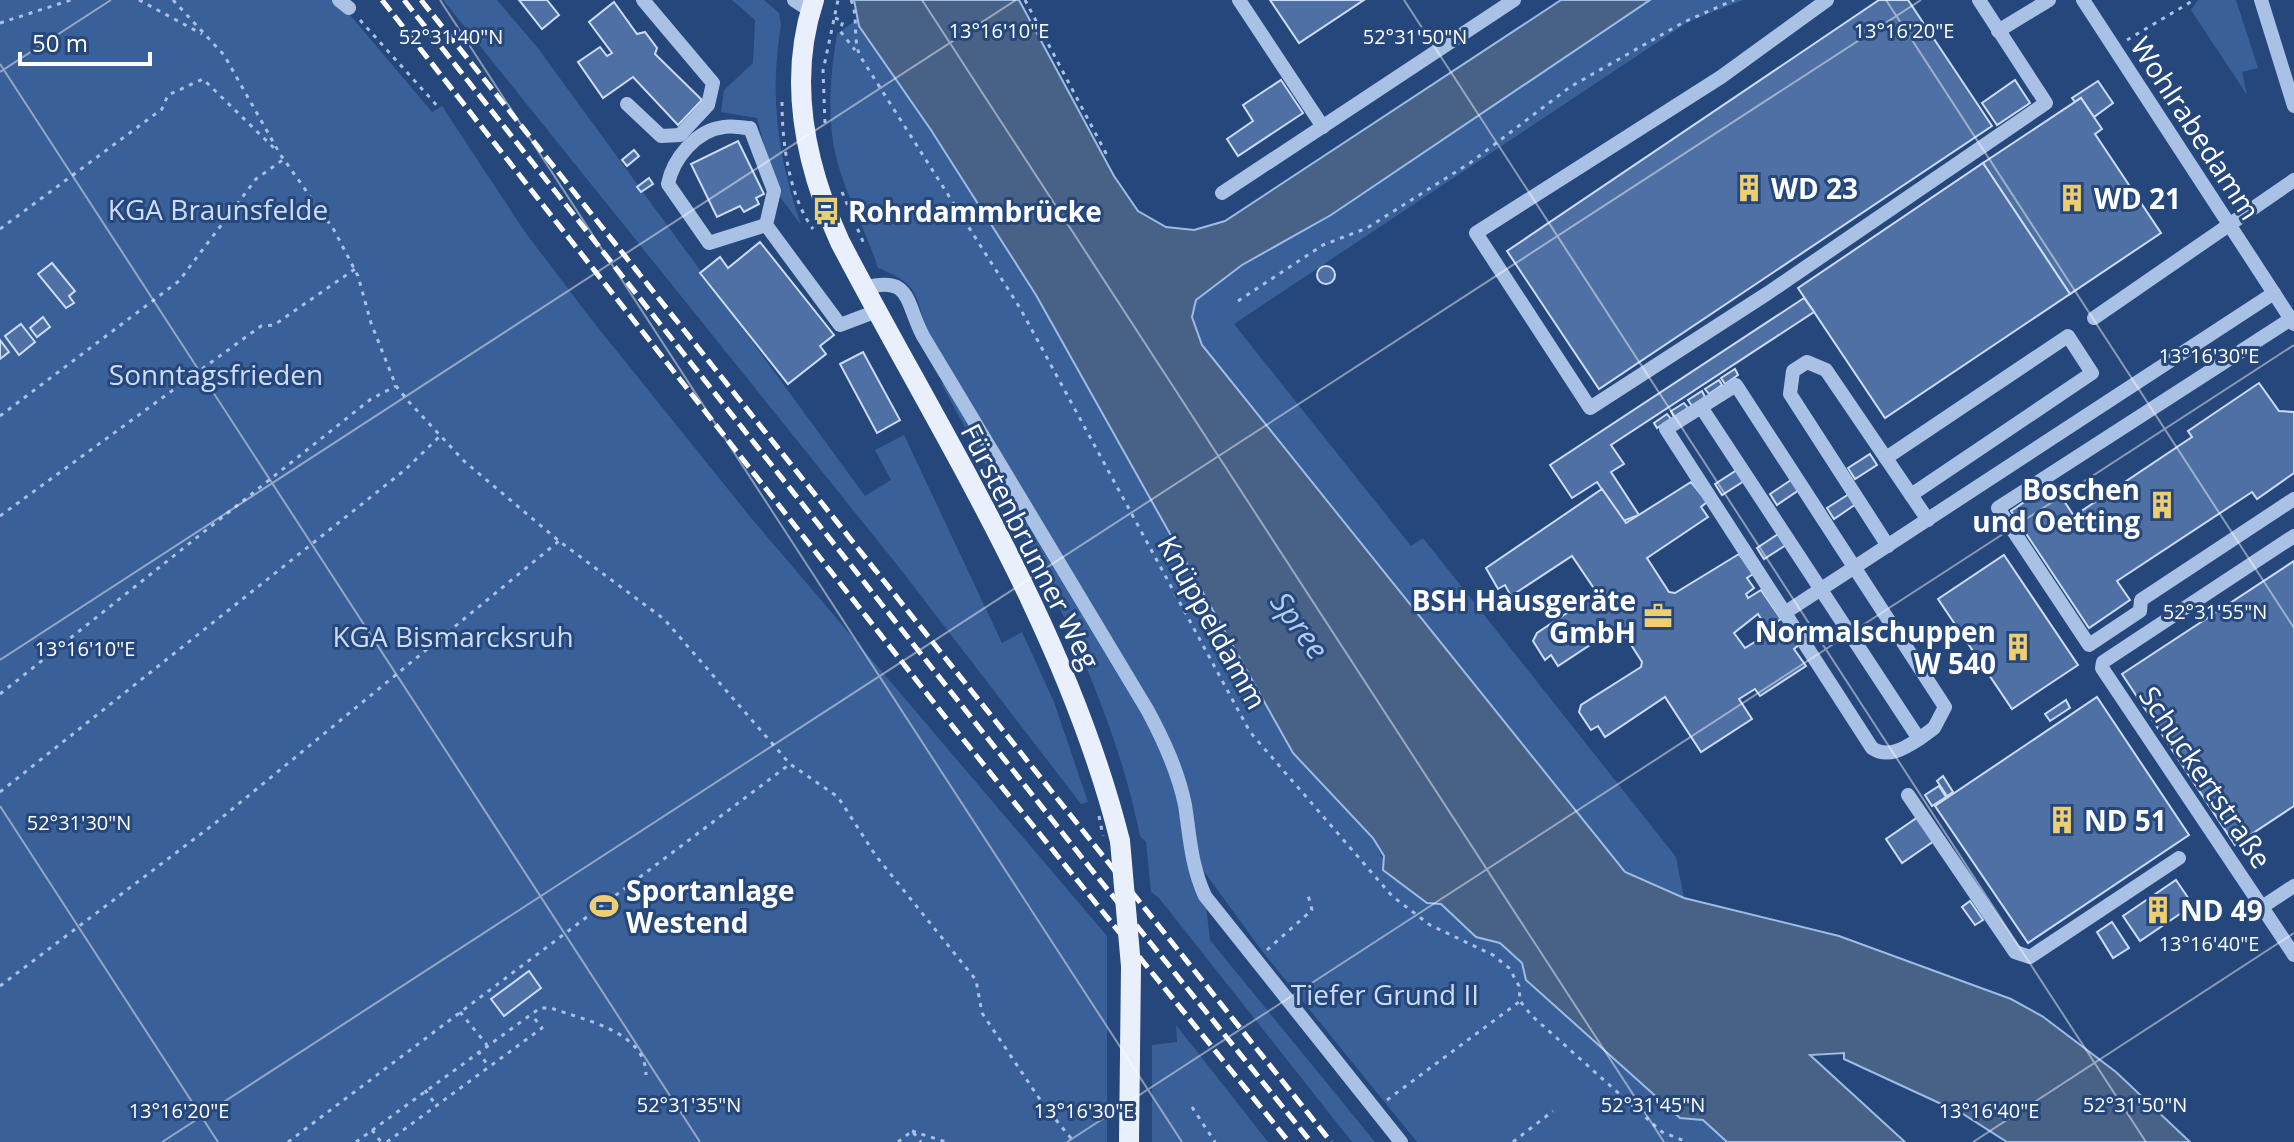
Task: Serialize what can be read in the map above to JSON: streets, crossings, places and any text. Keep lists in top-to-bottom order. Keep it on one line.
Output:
{"streets":{"main road":["Fürstenbrunner Weg"],"street":["Wohlrabedamm","Schuckertstraße"],"path":["Knüppeldamm"]},"water":["Spree"],"parks":["KGA Braunsfelde","Sonntagsfrieden","KGA Bismarcksruh","Tiefer Grund II"],"places":{"building":["WD 23","WD 21","Boschen und Oetting","Normalschuppen W 540","ND 51","ND 49"],"bus stop":["Rohrdammbrücke"],"office":["BSH Hausgeräte GmbH"],"sports":["Sportanlage Westend"]},"scale_bar":"50 m","coordinates":["13°16'10\"E","13°16'20\"E","52°31'40\"N","52°31'50\"N","13°16'30\"E","52°31'55\"N","52°31'30\"N","13°16'40\"E","52°31'35\"N","52°31'45\"N"]}
